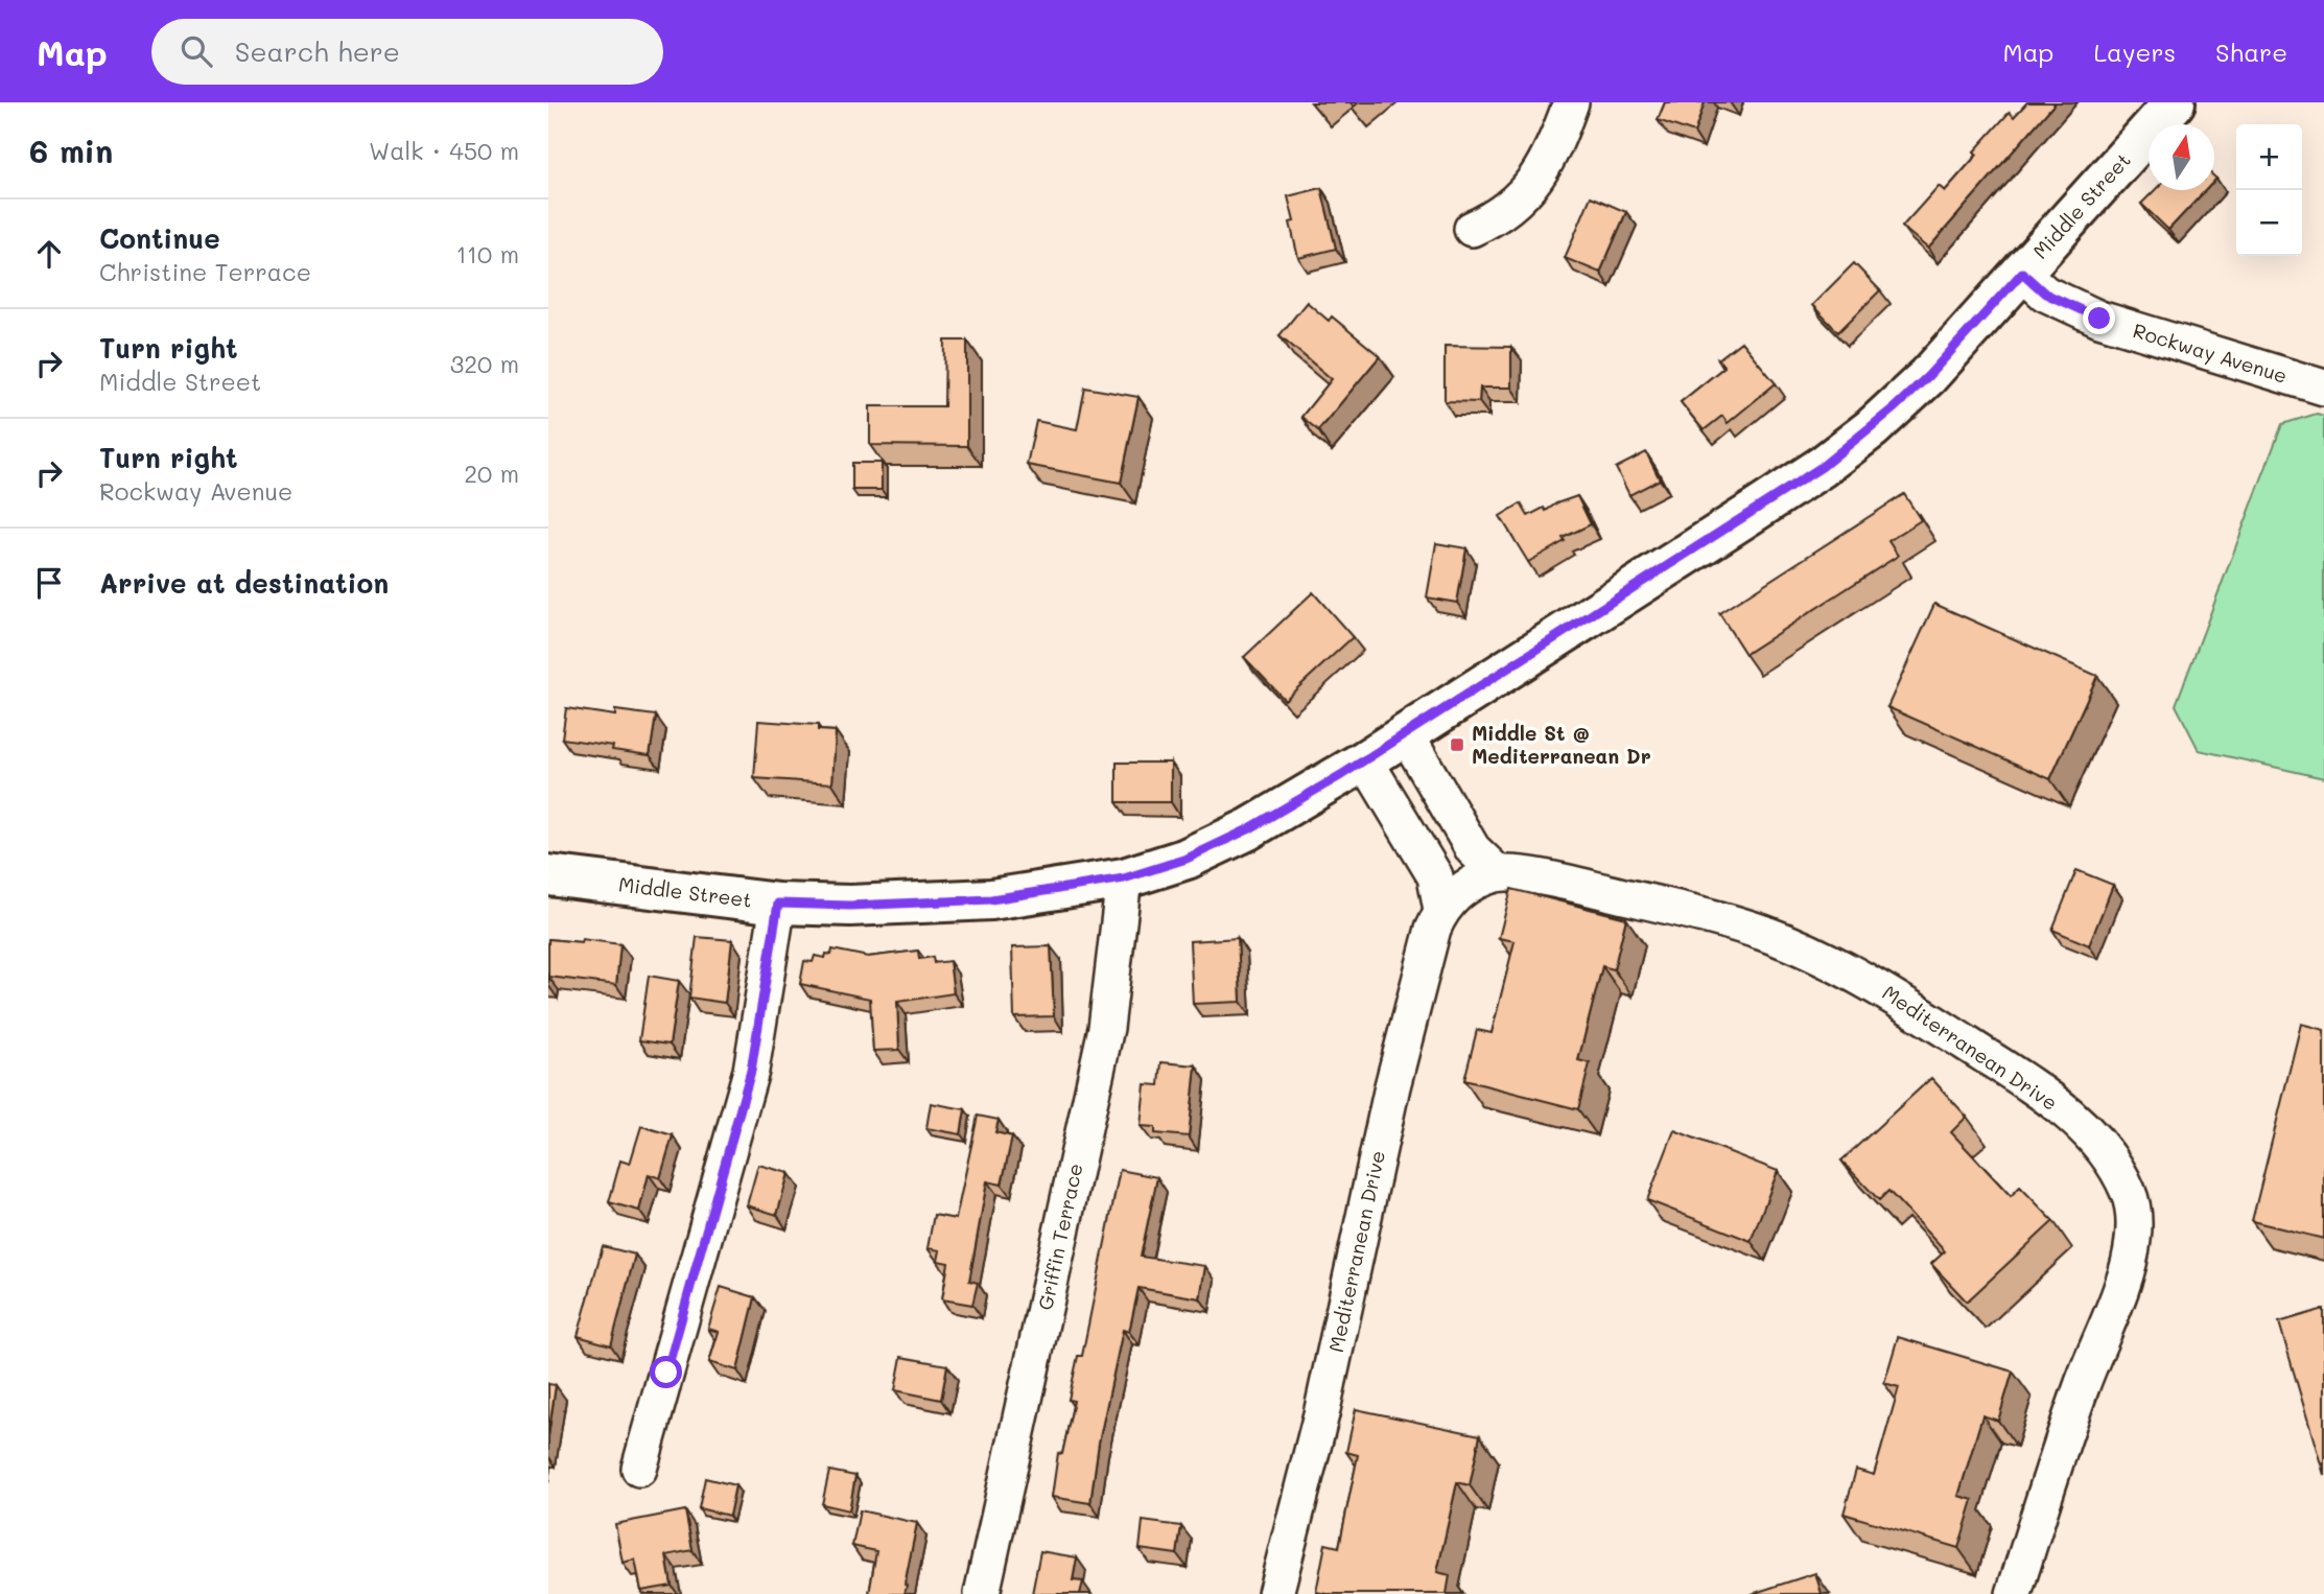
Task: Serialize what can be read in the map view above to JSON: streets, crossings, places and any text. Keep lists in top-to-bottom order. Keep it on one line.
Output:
{"streets":{"main road":["Middle Street"],"street":["Rockway Avenue","Mediterranean Drive","Griffin Terrace"]},"crossings":[["Middle Street","Rockway Avenue"],["Middle Street","Griffin Terrace"]],"places":{"transit":["Middle St @ Mediterranean Dr"]},"north":"top","page":{"header":"Map","search":"Search here","nav":["Map","Layers","Share"],"heading":["6 min","Walk · 450 m"],"map_buttons":["+","−"],"list":[["Continue","Christine Terrace","110 m"],["Turn right","Middle Street","320 m"],["Turn right","Rockway Avenue","20 m"],"Arrive at destination"]}}
